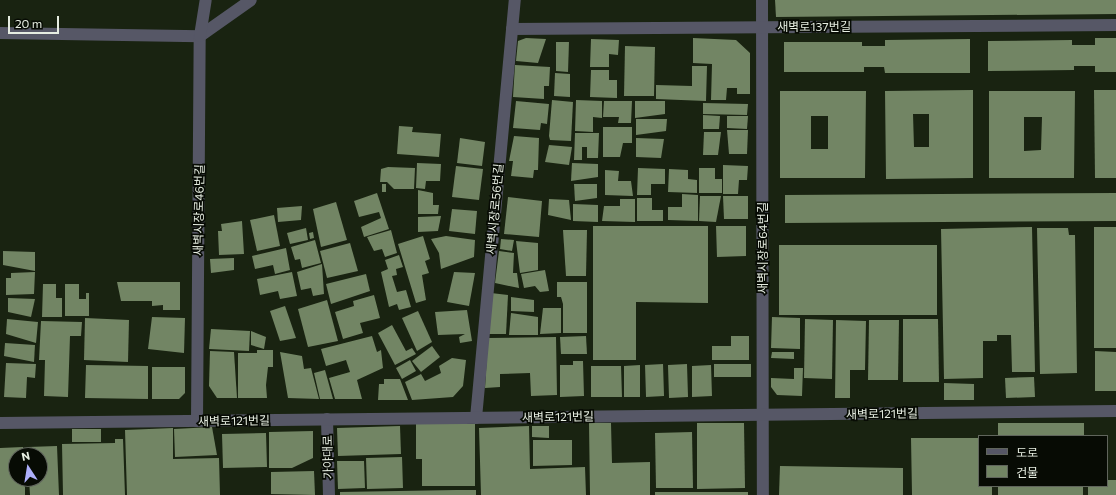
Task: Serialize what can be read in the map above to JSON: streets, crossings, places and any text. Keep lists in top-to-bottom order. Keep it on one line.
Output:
{"streets":{"street":["새벽로137번길","새벽시장로56번길","새벽시장로46번길","새벽시장로64번길","새벽로121번길","가야대로"]},"crossings":[["새벽로137번길","새벽시장로56번길"],["새벽로137번길","새벽시장로64번길"],["새벽시장로56번길","새벽로121번길"],["새벽시장로46번길","새벽로121번길"],["새벽시장로64번길","새벽로121번길"],["새벽로121번길","가야대로"]],"legend":["도로","건물"],"scale_bar":"20 m","north":"top"}
